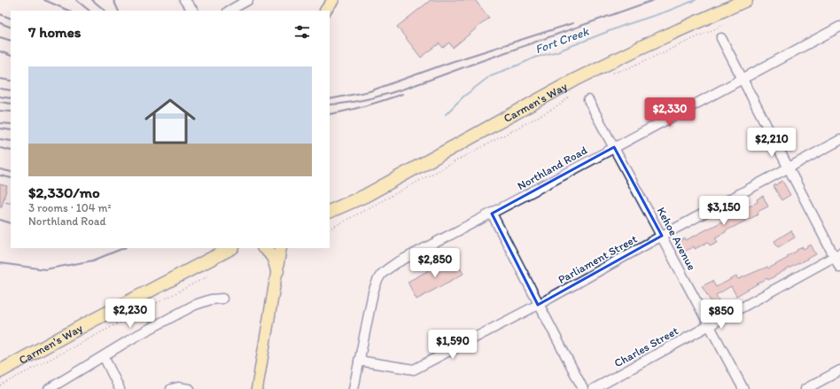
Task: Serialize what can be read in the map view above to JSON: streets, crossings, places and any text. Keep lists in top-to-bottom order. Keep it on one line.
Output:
{"streets":{"highway":["Carmen's Way"],"street":["Northland Road","Kehoe Avenue","Parliament Street","Charles Street"]},"crossings":[["Northland Road","Kehoe Avenue"],["Northland Road","Parliament Street"],["Kehoe Avenue","Parliament Street"],["Kehoe Avenue","Charles Street"]],"water":["Fort Creek"],"page":{"heading":"7 homes","list":[{"name":"$2,330/mo","note":"3 rooms · 104 m² · Northland Road"}],"price":["$2,330","$2,210","$3,150","$2,850","$2,230","$850","$1,590"]}}
